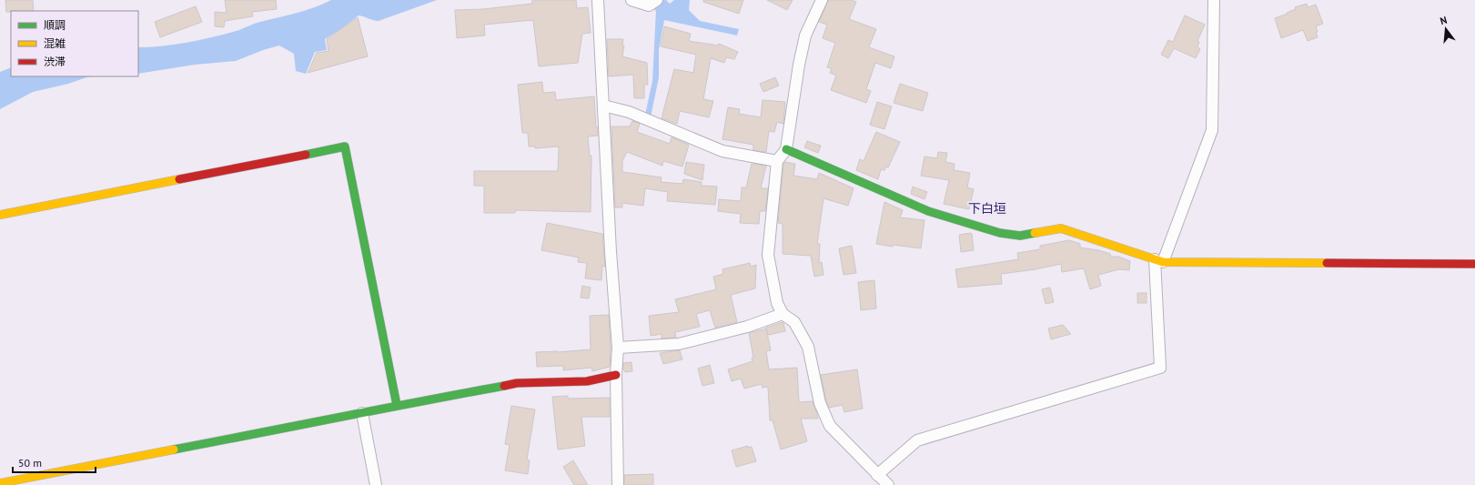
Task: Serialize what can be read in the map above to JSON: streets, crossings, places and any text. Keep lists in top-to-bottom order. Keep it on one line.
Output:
{"districts":["下白垣"],"legend":["順調","混雑","渋滞"],"scale_bar":"50 m","north":"top"}
